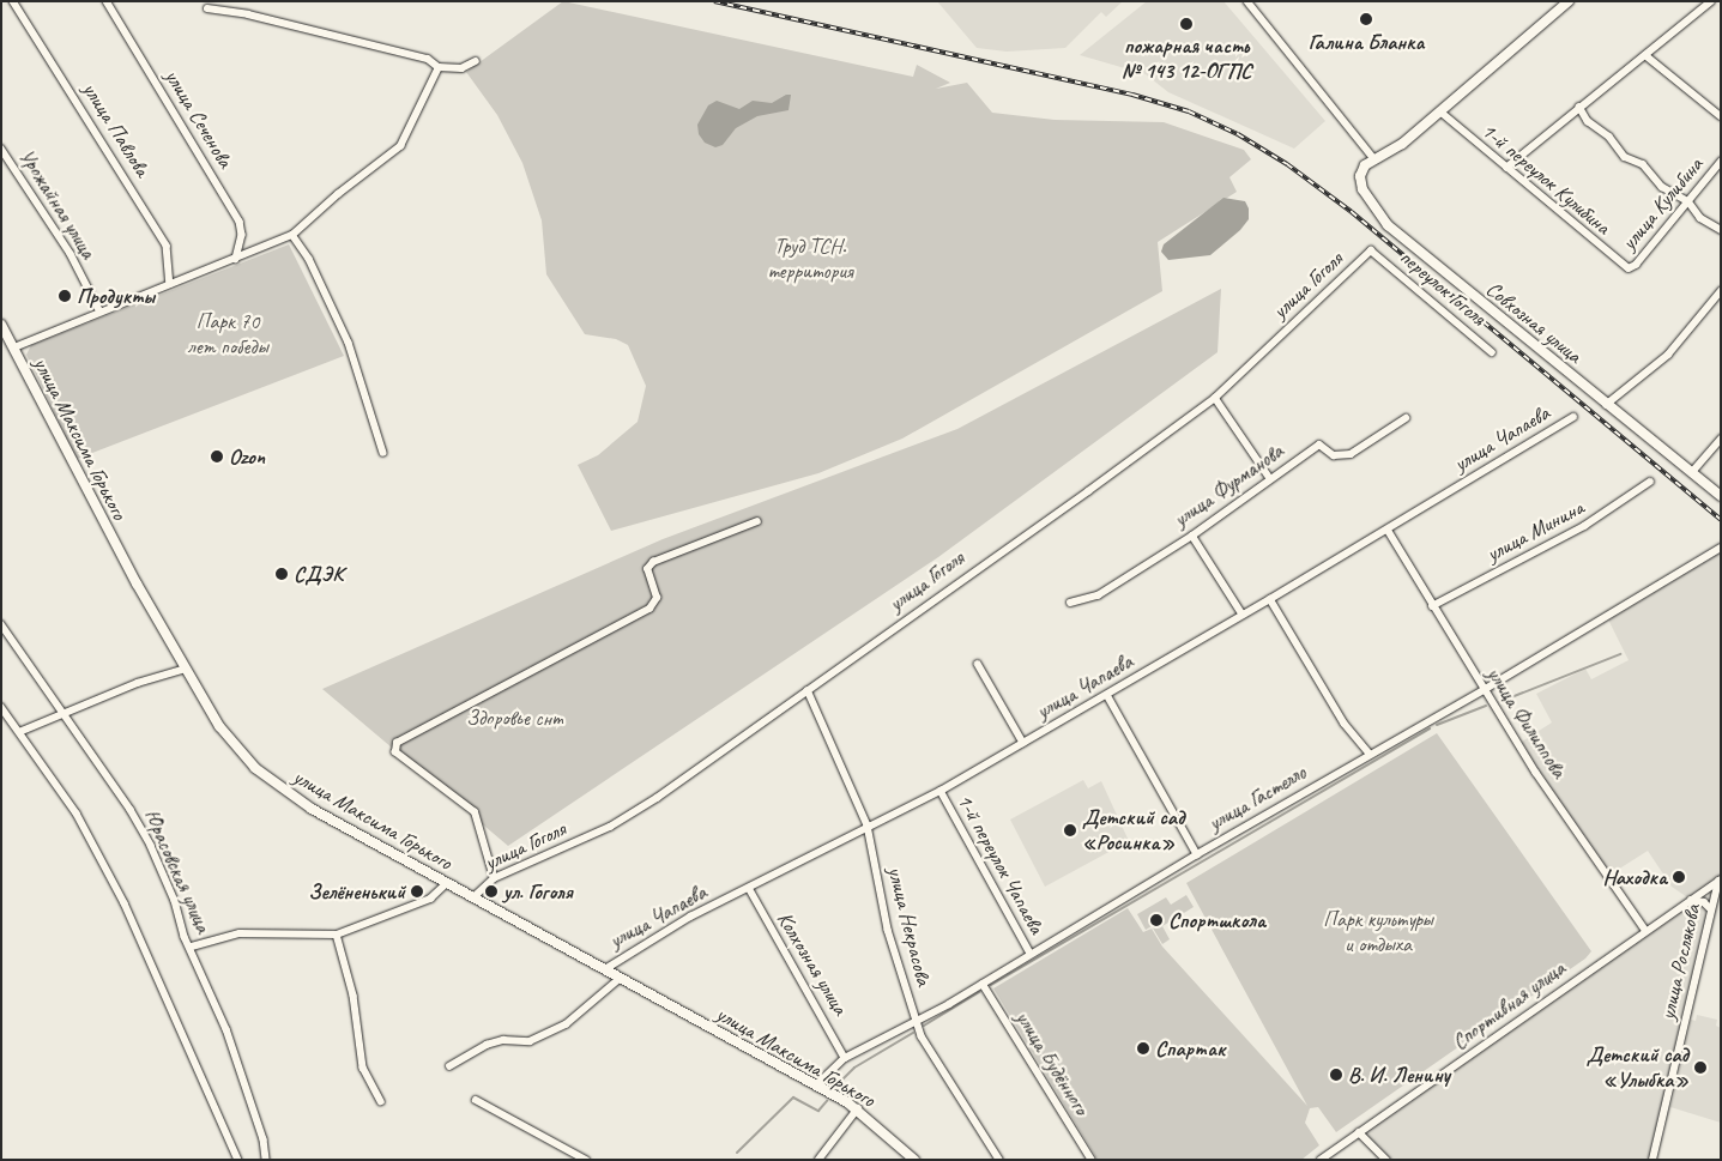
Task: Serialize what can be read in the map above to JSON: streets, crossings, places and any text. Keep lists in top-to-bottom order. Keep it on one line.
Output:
{"streets":{"street":["улица Сеченова","улица Павлова","1-й переулок Кулибина","Урожайная улица","улица Кулибина","улица Гоголя","переулок Гоголя","Совхозная улица","улица Максима Горького","улица Чапаева","улица Фурманова","улица Минина","улица Филиппова","улица Гастелло","1-й переулок Чапаева","Юрасовская улица","улица Некрасова","улица Рослякова","Колхозная улица","Спортивная улица","улица Будённого"]},"crossings":[["1-й переулок Кулибина","улица Кулибина"],["улица Гоголя","переулок Гоголя"],["улица Гоголя","улица Максима Горького"],["улица Гоголя","улица Некрасова"],["улица Максима Горького","улица Чапаева"],["улица Максима Горького","улица Гастелло"],["улица Чапаева","улица Филиппова"],["улица Чапаева","1-й переулок Чапаева"],["улица Чапаева","улица Некрасова"],["улица Чапаева","Колхозная улица"],["улица Минина","улица Филиппова"],["улица Филиппова","улица Гастелло"],["улица Филиппова","Спортивная улица"],["улица Гастелло","1-й переулок Чапаева"],["улица Гастелло","улица Некрасова"],["улица Гастелло","Колхозная улица"],["улица Гастелло","улица Будённого"],["улица Рослякова","Спортивная улица"]],"parks":["Труд ТСН. территория","Парк 70 лет победы","Здоровье снт","Парк культуры и отдыха"],"places":["Галина Бланка","пожарная часть № 143 12-ОГПС","Продукты","Ozon","СДЭК","Детский сад «Росинка»","Находка","Зелёненький","ул. Гоголя","Спортшкола","Спартак","Детский сад «Улыбка»","В. И. Ленину"]}
